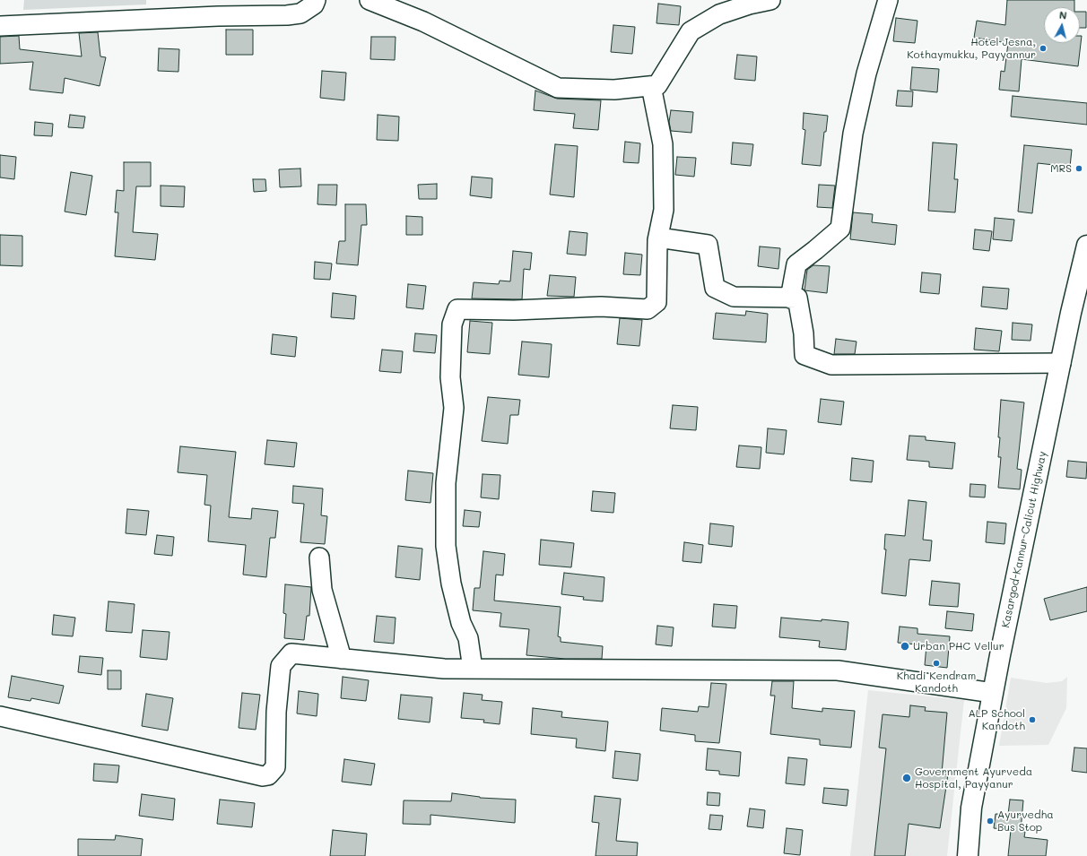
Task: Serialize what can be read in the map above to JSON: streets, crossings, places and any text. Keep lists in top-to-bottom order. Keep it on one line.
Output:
{"streets":{"highway":["Kasargod-Kannur-Calicut Highway"]},"places":["Hotel Jesna, Kothaymukku, Payyannur","MRS","Urban PHC Vellur","Khadi Kendram Kandoth","ALP School Kandoth","Government Ayurveda Hospital, Payyanur","Ayurvedha Bus Stop"],"north":"top"}
